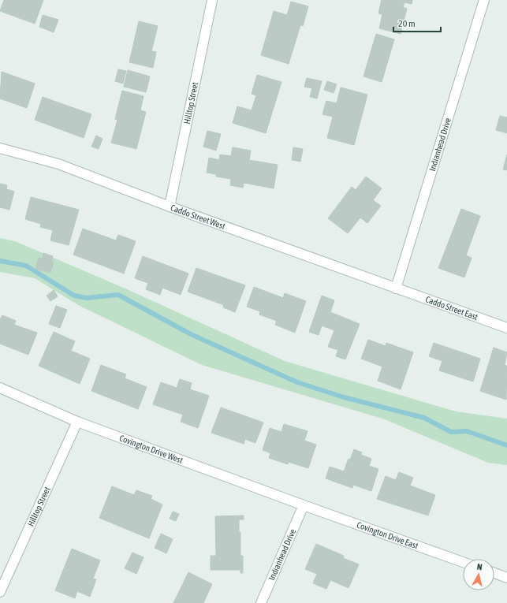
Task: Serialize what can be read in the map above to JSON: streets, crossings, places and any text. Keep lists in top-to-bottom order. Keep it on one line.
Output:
{"streets":{"street":["Hilltop Street","Indianhead Drive","Caddo Street West","Caddo Street East","Covington Drive West","Covington Drive East"]},"crossings":[["Hilltop Street","Caddo Street West"],["Hilltop Street","Covington Drive West"],["Indianhead Drive","Caddo Street West"],["Indianhead Drive","Caddo Street East"],["Indianhead Drive","Covington Drive West"],["Indianhead Drive","Covington Drive East"],["Caddo Street West","Caddo Street East"],["Covington Drive West","Covington Drive East"]],"scale_bar":"20 m","north":"top"}
